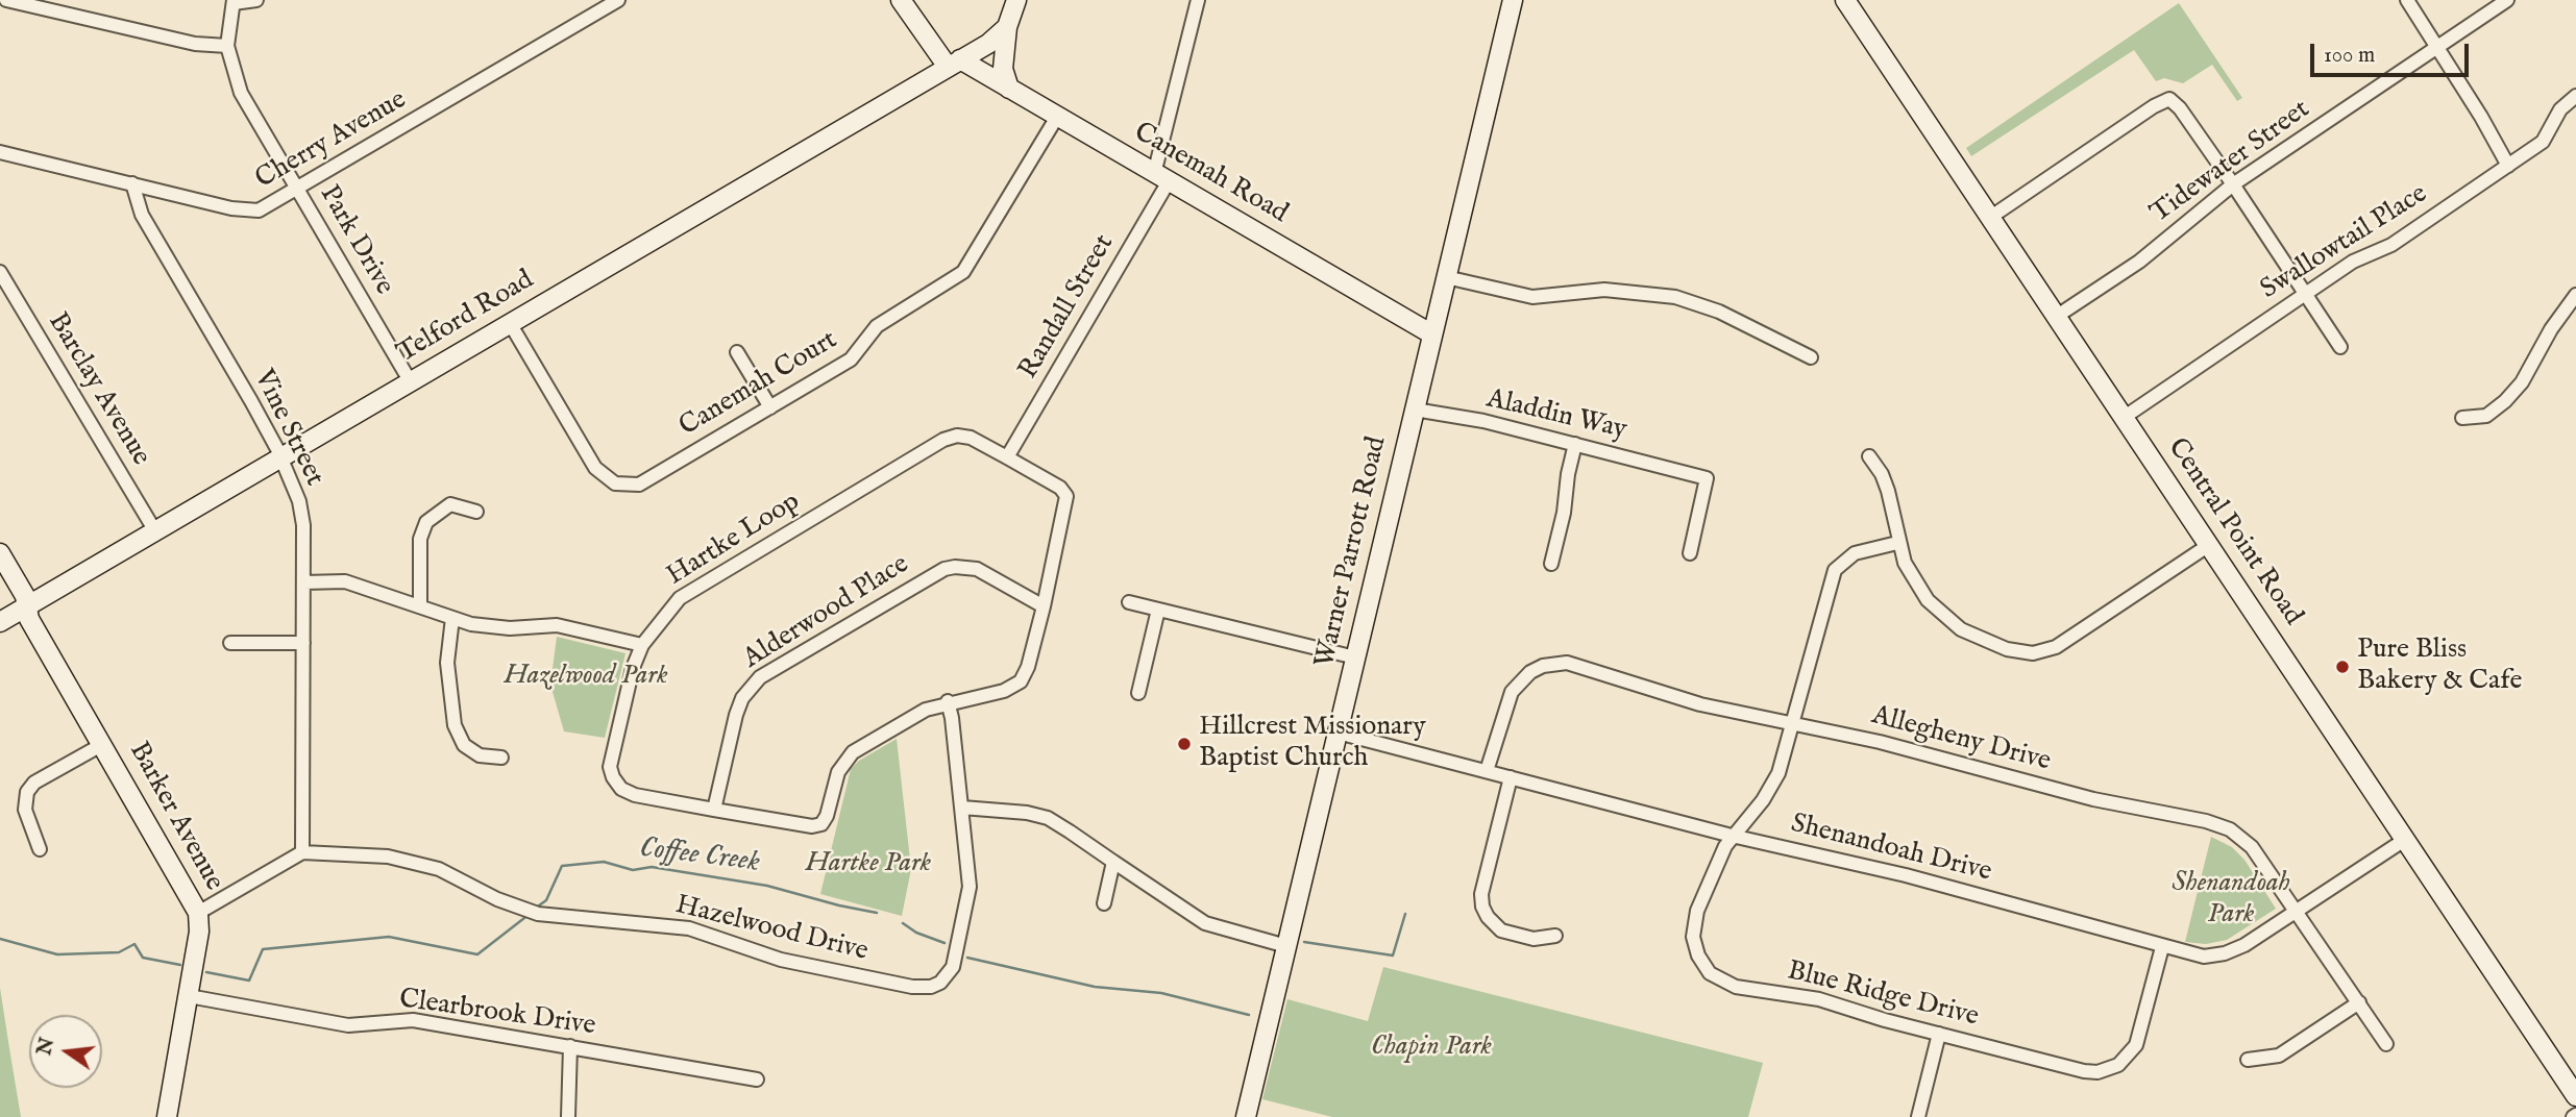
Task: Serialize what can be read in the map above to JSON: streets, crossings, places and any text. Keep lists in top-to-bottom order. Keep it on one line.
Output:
{"streets":{"street":["Cherry Avenue","Tidewater Street","Canemah Road","Park Drive","Swallowtail Place","Randall Street","Telford Road","Canemah Court","Barclay Avenue","Aladdin Way","Vine Street","Central Point Road","Hartke Loop","Warner Parrott Road","Alderwood Place","Allegheny Drive","Barker Avenue","Shenandoah Drive","Hazelwood Drive","Blue Ridge Drive","Clearbrook Drive"]},"crossings":[["Cherry Avenue","Park Drive"],["Cherry Avenue","Vine Street"],["Tidewater Street","Central Point Road"],["Canemah Road","Randall Street"],["Canemah Road","Telford Road"],["Canemah Road","Canemah Court"],["Canemah Road","Warner Parrott Road"],["Park Drive","Telford Road"],["Swallowtail Place","Central Point Road"],["Randall Street","Hartke Loop"],["Telford Road","Canemah Court"],["Telford Road","Barclay Avenue"],["Telford Road","Vine Street"],["Telford Road","Barker Avenue"],["Aladdin Way","Warner Parrott Road"],["Vine Street","Hazelwood Drive"],["Central Point Road","Shenandoah Drive"],["Hartke Loop","Alderwood Place"],["Hartke Loop","Hazelwood Drive"],["Warner Parrott Road","Shenandoah Drive"],["Allegheny Drive","Shenandoah Drive"],["Allegheny Drive","Blue Ridge Drive"],["Barker Avenue","Clearbrook Drive"],["Shenandoah Drive","Blue Ridge Drive"]],"water":["Coffee Creek"],"parks":["Hazelwood Park","Hartke Park","Shenandoah Park","Chapin Park"],"places":["Pure Bliss Bakery & Cafe","Hillcrest Missionary Baptist Church"],"scale_bar":"100 m","north":"left"}
